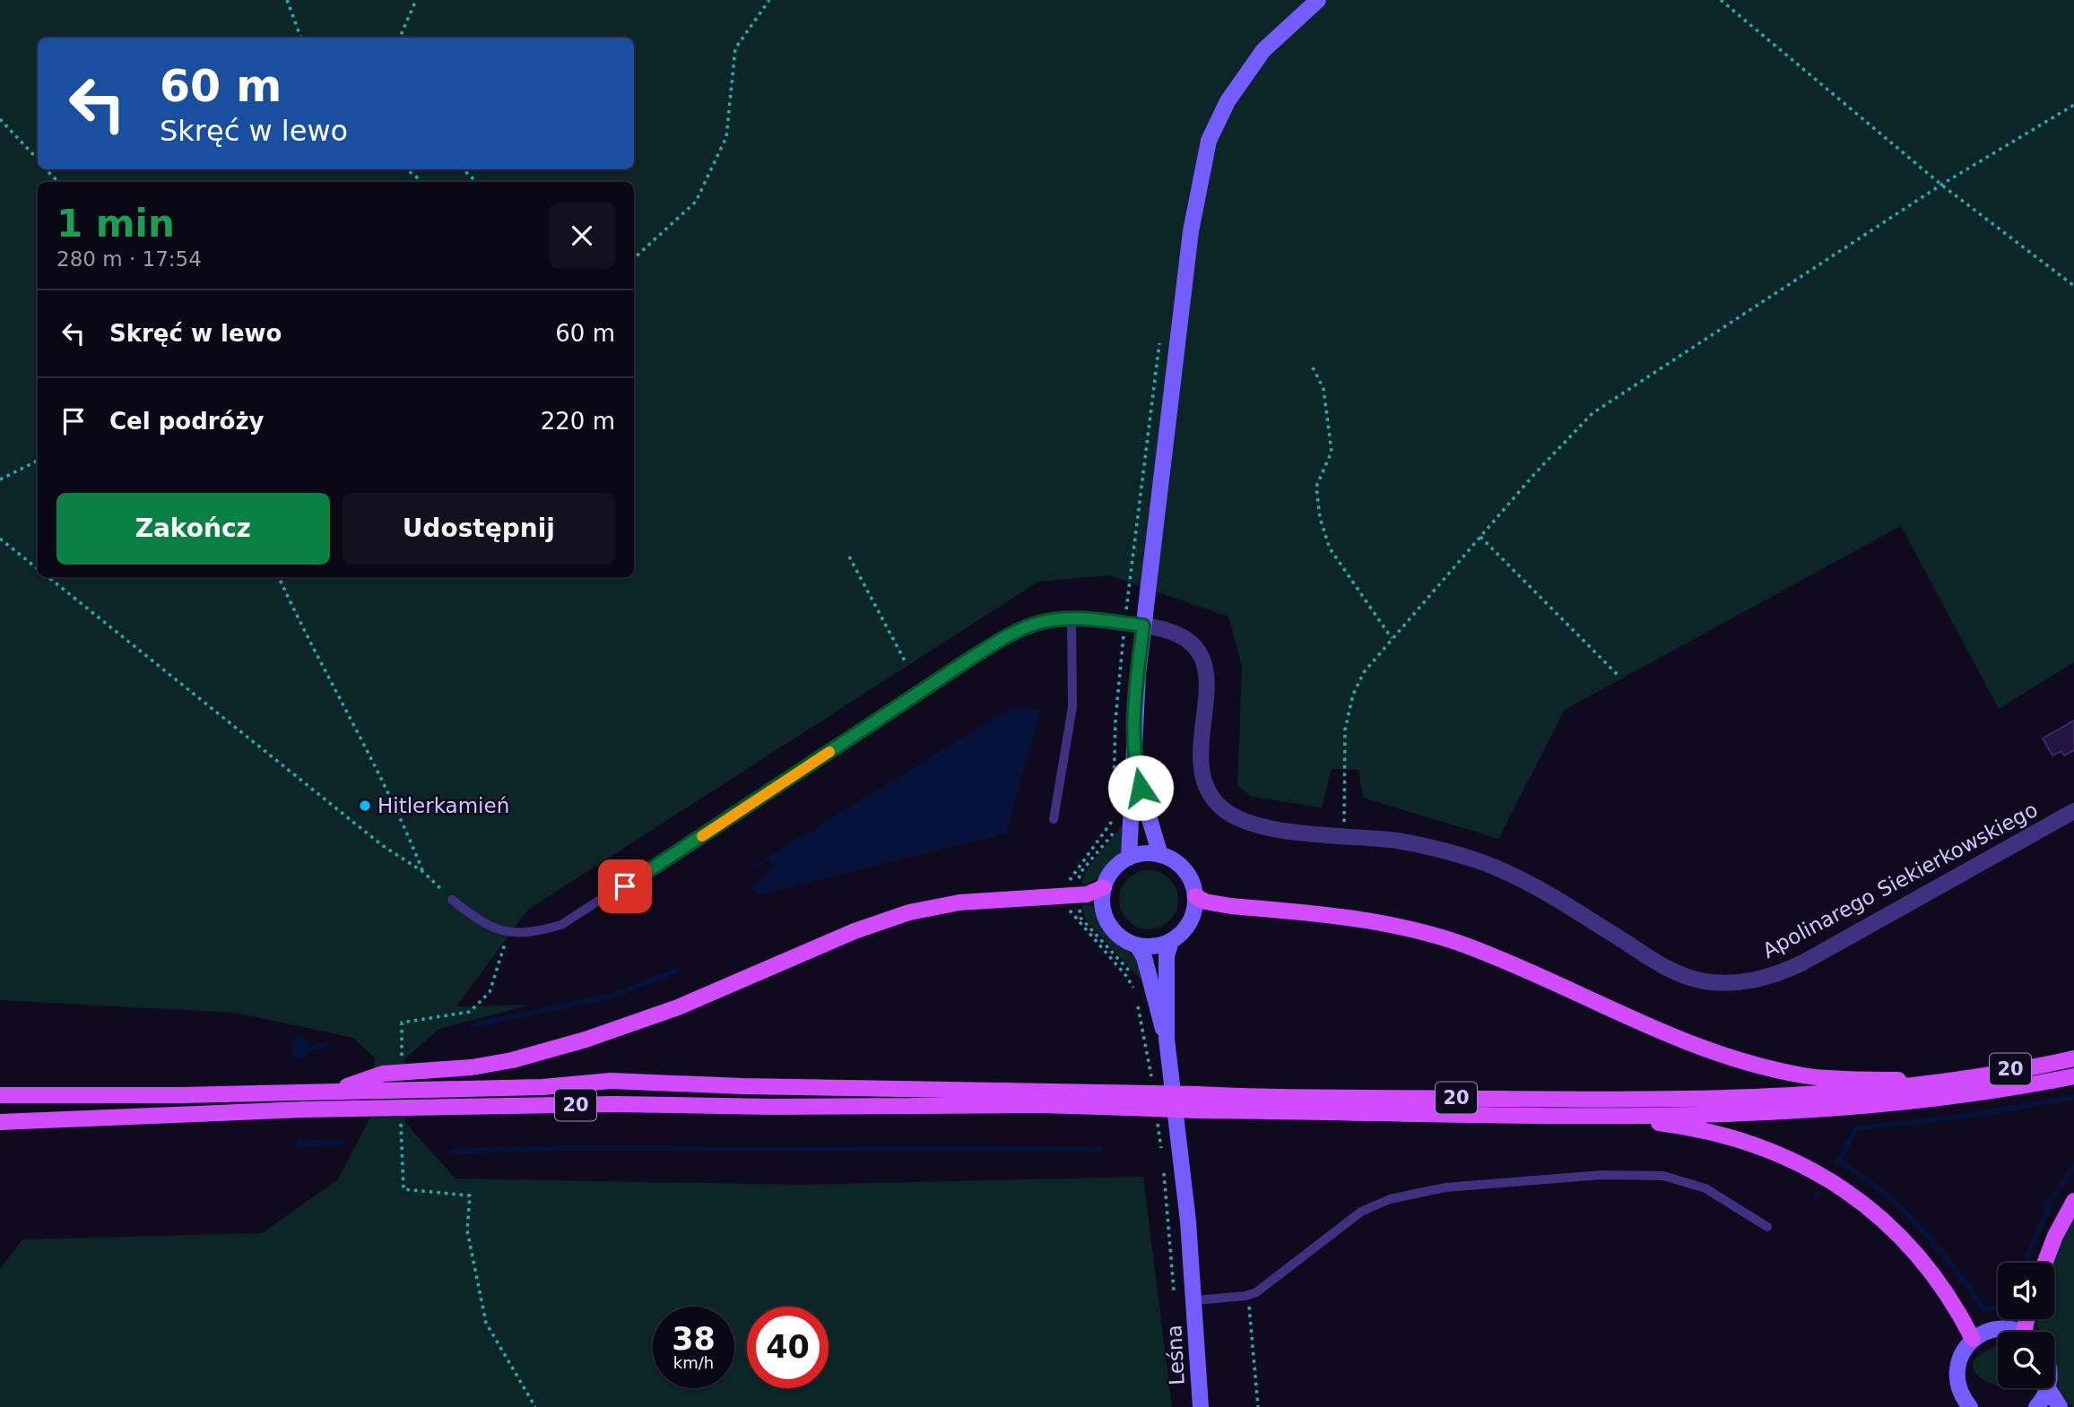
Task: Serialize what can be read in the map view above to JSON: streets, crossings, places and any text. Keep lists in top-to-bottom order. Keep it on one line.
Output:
{"streets":{"main road":["20"],"street":["Apolinarego Siekierkowskiego","Leśna"]},"places":["Hitlerkamień"],"page":{"turn":["60 m","Skręć w lewo"],"heading":["1 min","280 m · 17:54"],"list":[{"name":"Skręć w lewo","value":"60 m"},{"name":"Cel podróży","value":"220 m"}],"buttons":["Zakończ","Udostępnij"],"speed":"38 km/h","limit":"40"}}
